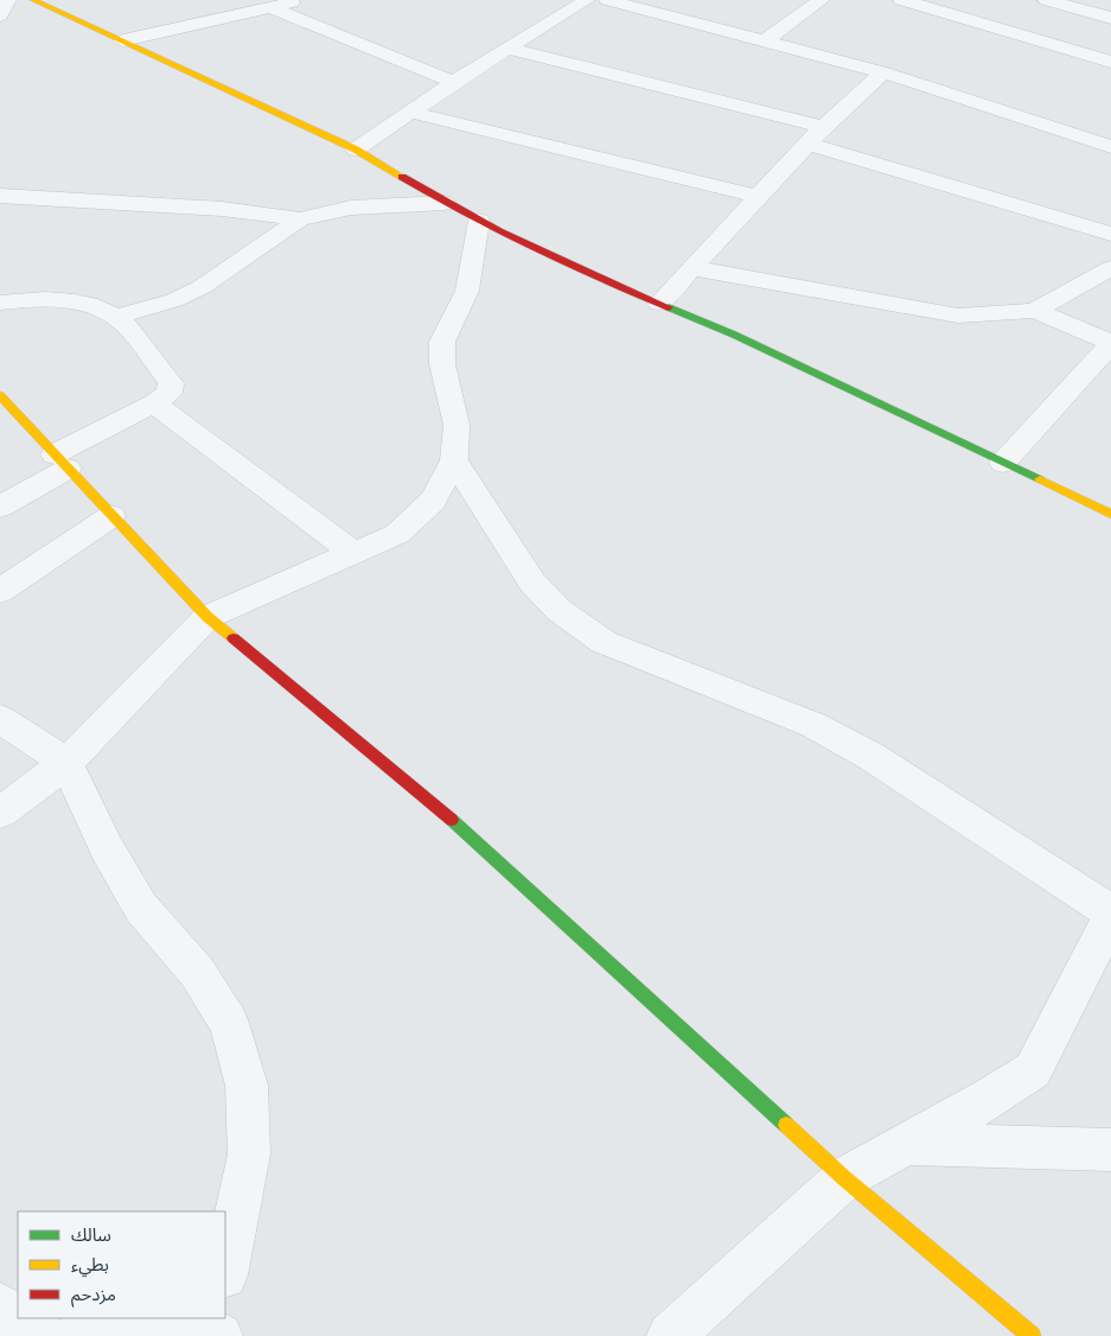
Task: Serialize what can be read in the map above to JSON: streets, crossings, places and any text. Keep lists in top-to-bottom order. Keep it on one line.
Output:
{"legend":["سالك","بطيء","مزدحم"]}
